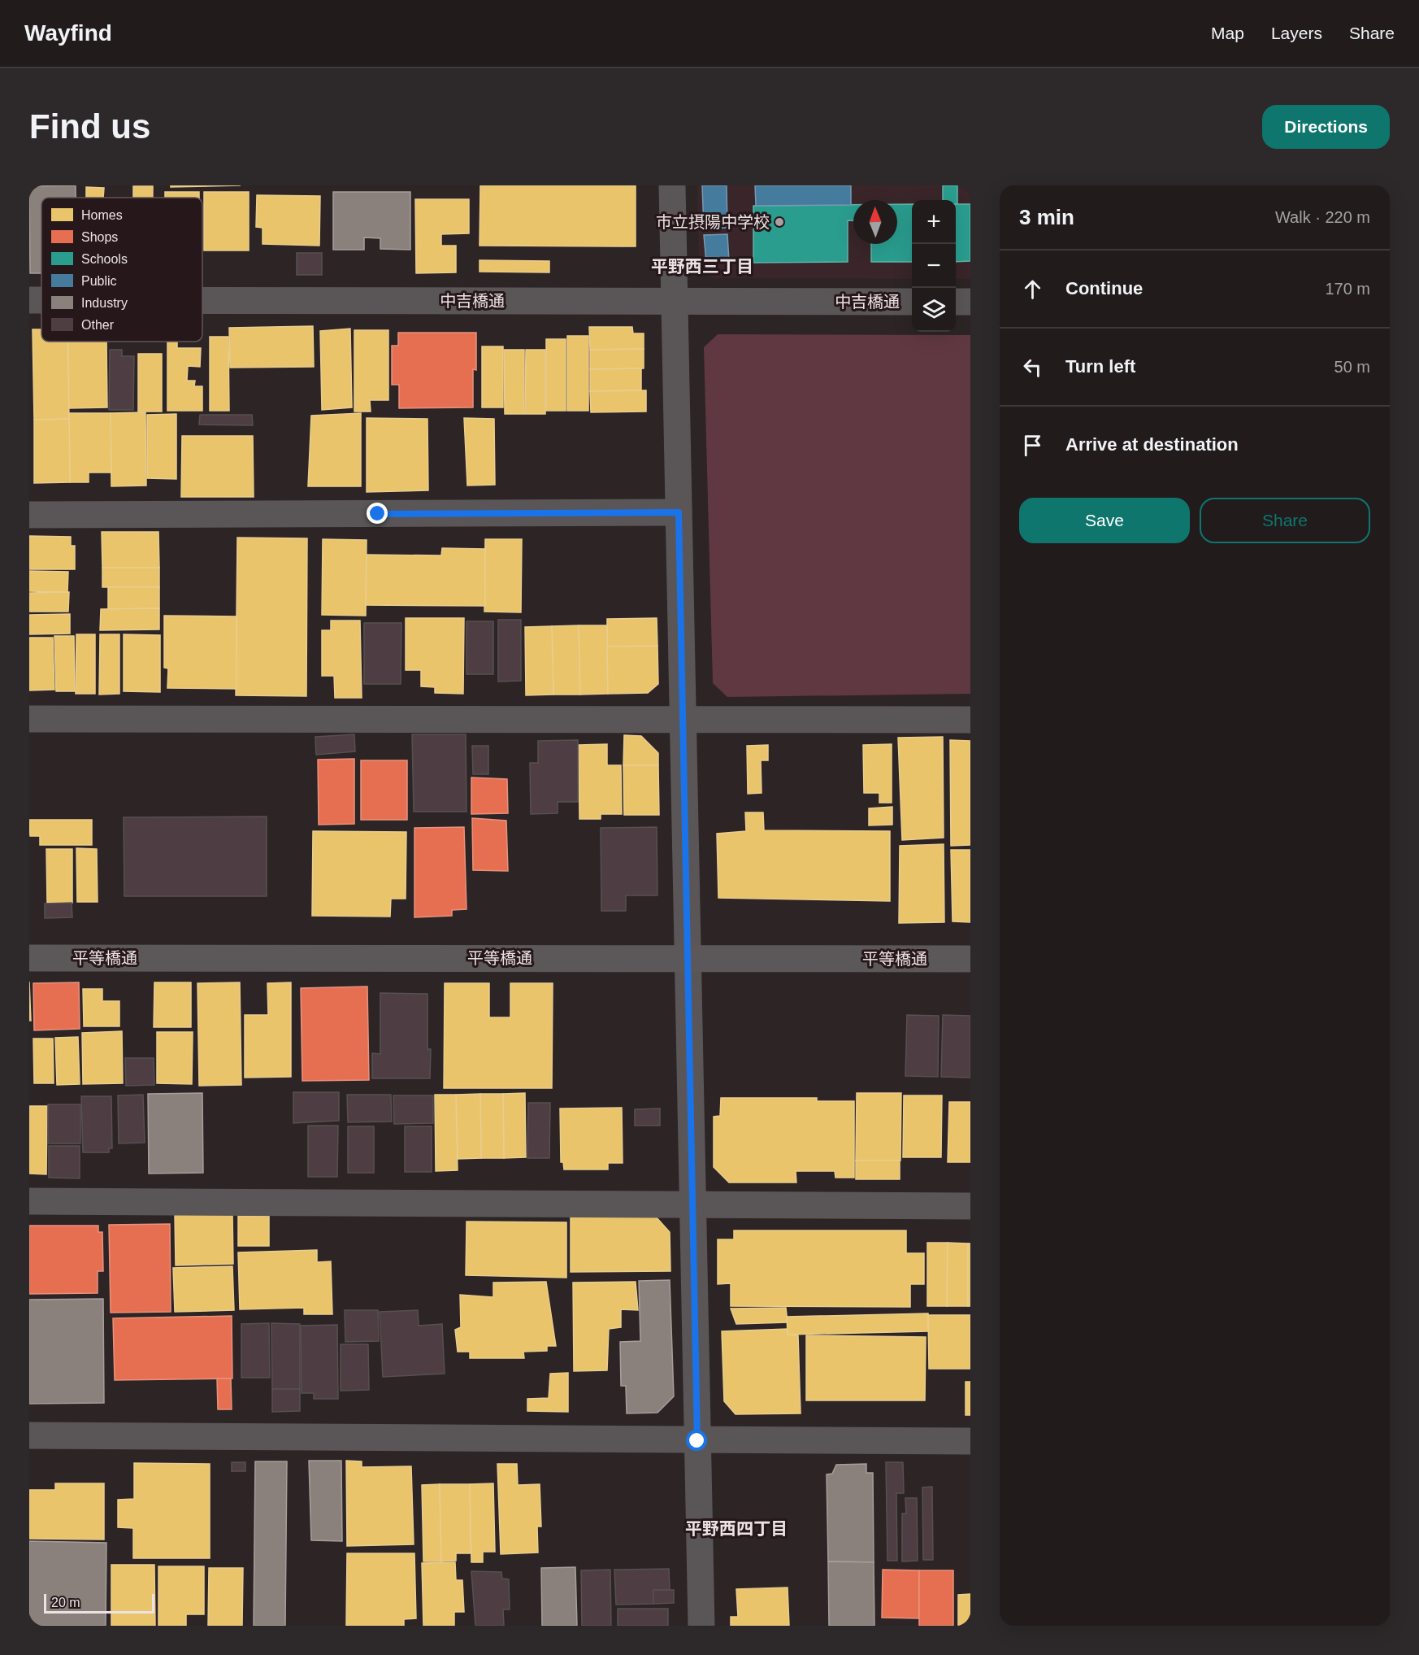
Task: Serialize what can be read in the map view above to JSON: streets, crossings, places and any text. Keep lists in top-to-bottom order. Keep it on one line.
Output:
{"streets":{"street":["中吉橋通","平等橋通"]},"districts":["平野西三丁目","平野西四丁目"],"places":["市立摂陽中学校"],"legend":["Homes","Shops","Schools","Public","Industry","Other"],"scale_bar":"20 m","north":"top","page":{"header":"Wayfind","nav":["Map","Layers","Share"],"buttons":["Directions",["Save","Share"]],"title":"Find us","heading":["3 min","Walk · 220 m"],"map_buttons":["+","−"],"list":[["Continue","170 m"],["Turn left","50 m"],"Arrive at destination"],"scale":"20 m"}}
